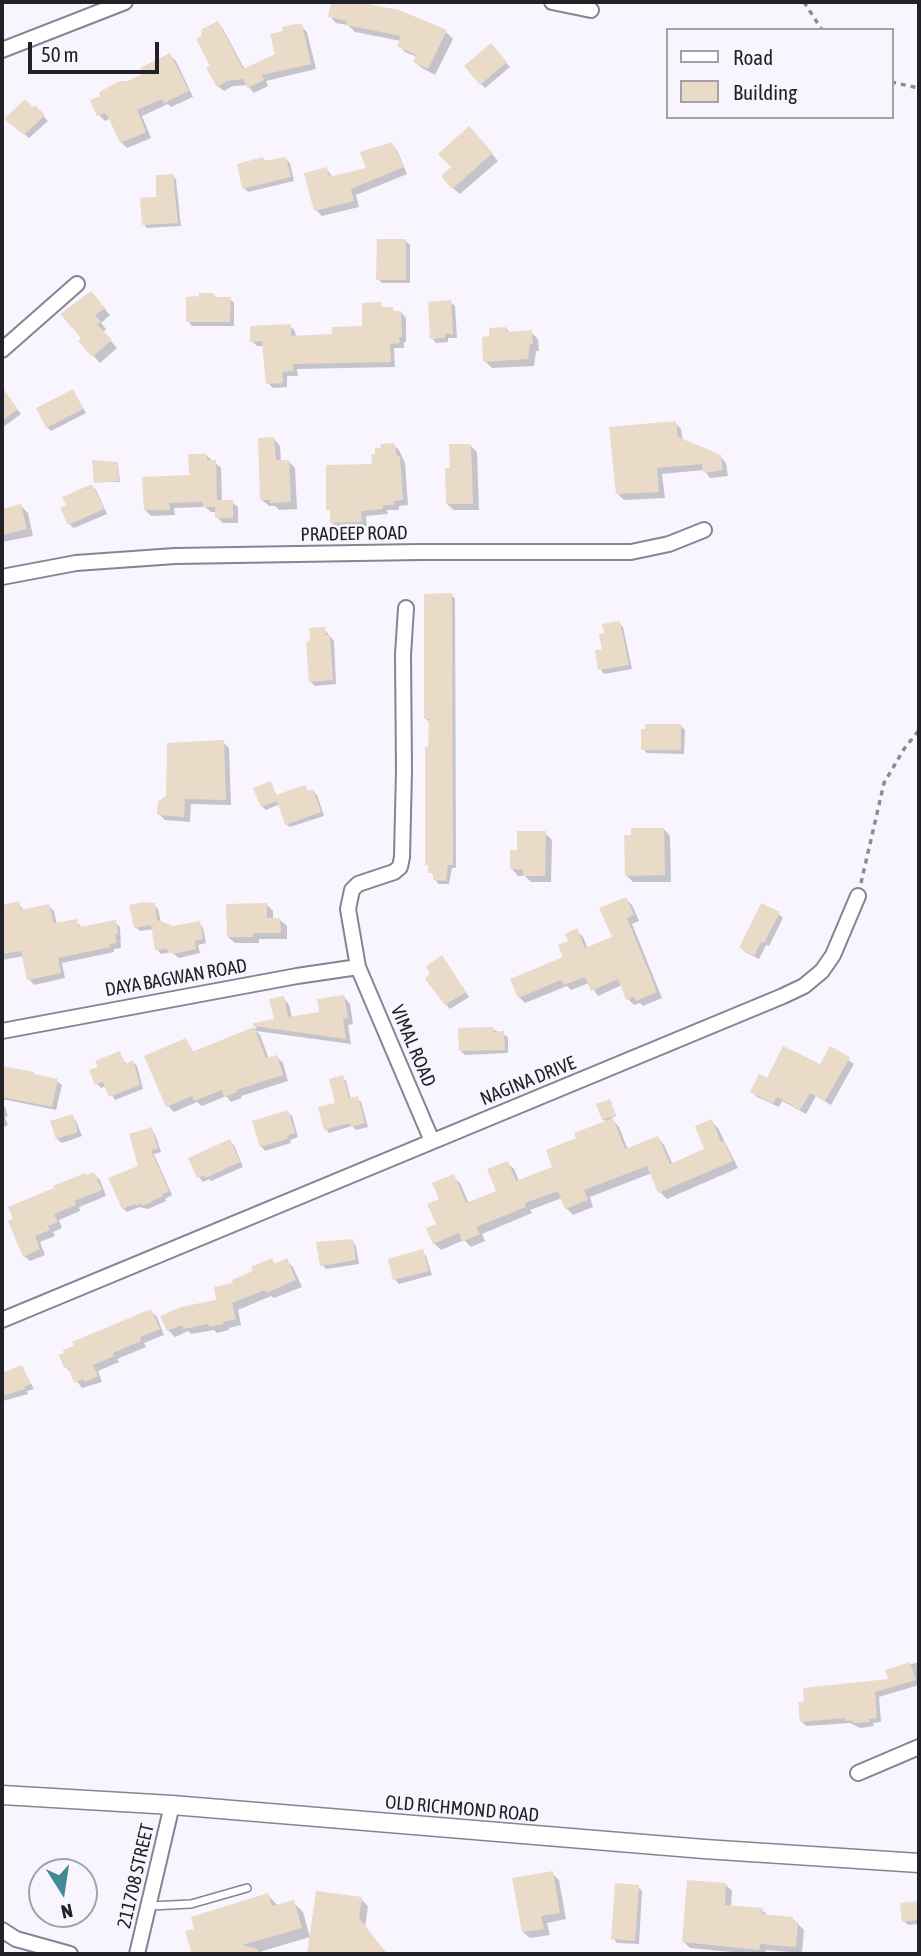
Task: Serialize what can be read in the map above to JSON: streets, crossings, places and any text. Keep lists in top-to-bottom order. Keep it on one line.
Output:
{"streets":{"street":["PRADEEP ROAD","DAYA BAGWAN ROAD","VIMAL ROAD","NAGINA DRIVE","OLD RICHMOND ROAD","211708 STREET"]},"crossings":[["DAYA BAGWAN ROAD","VIMAL ROAD"],["VIMAL ROAD","NAGINA DRIVE"],["OLD RICHMOND ROAD","211708 STREET"]],"legend":["Road","Building"],"scale_bar":"50 m","north":"bottom"}
